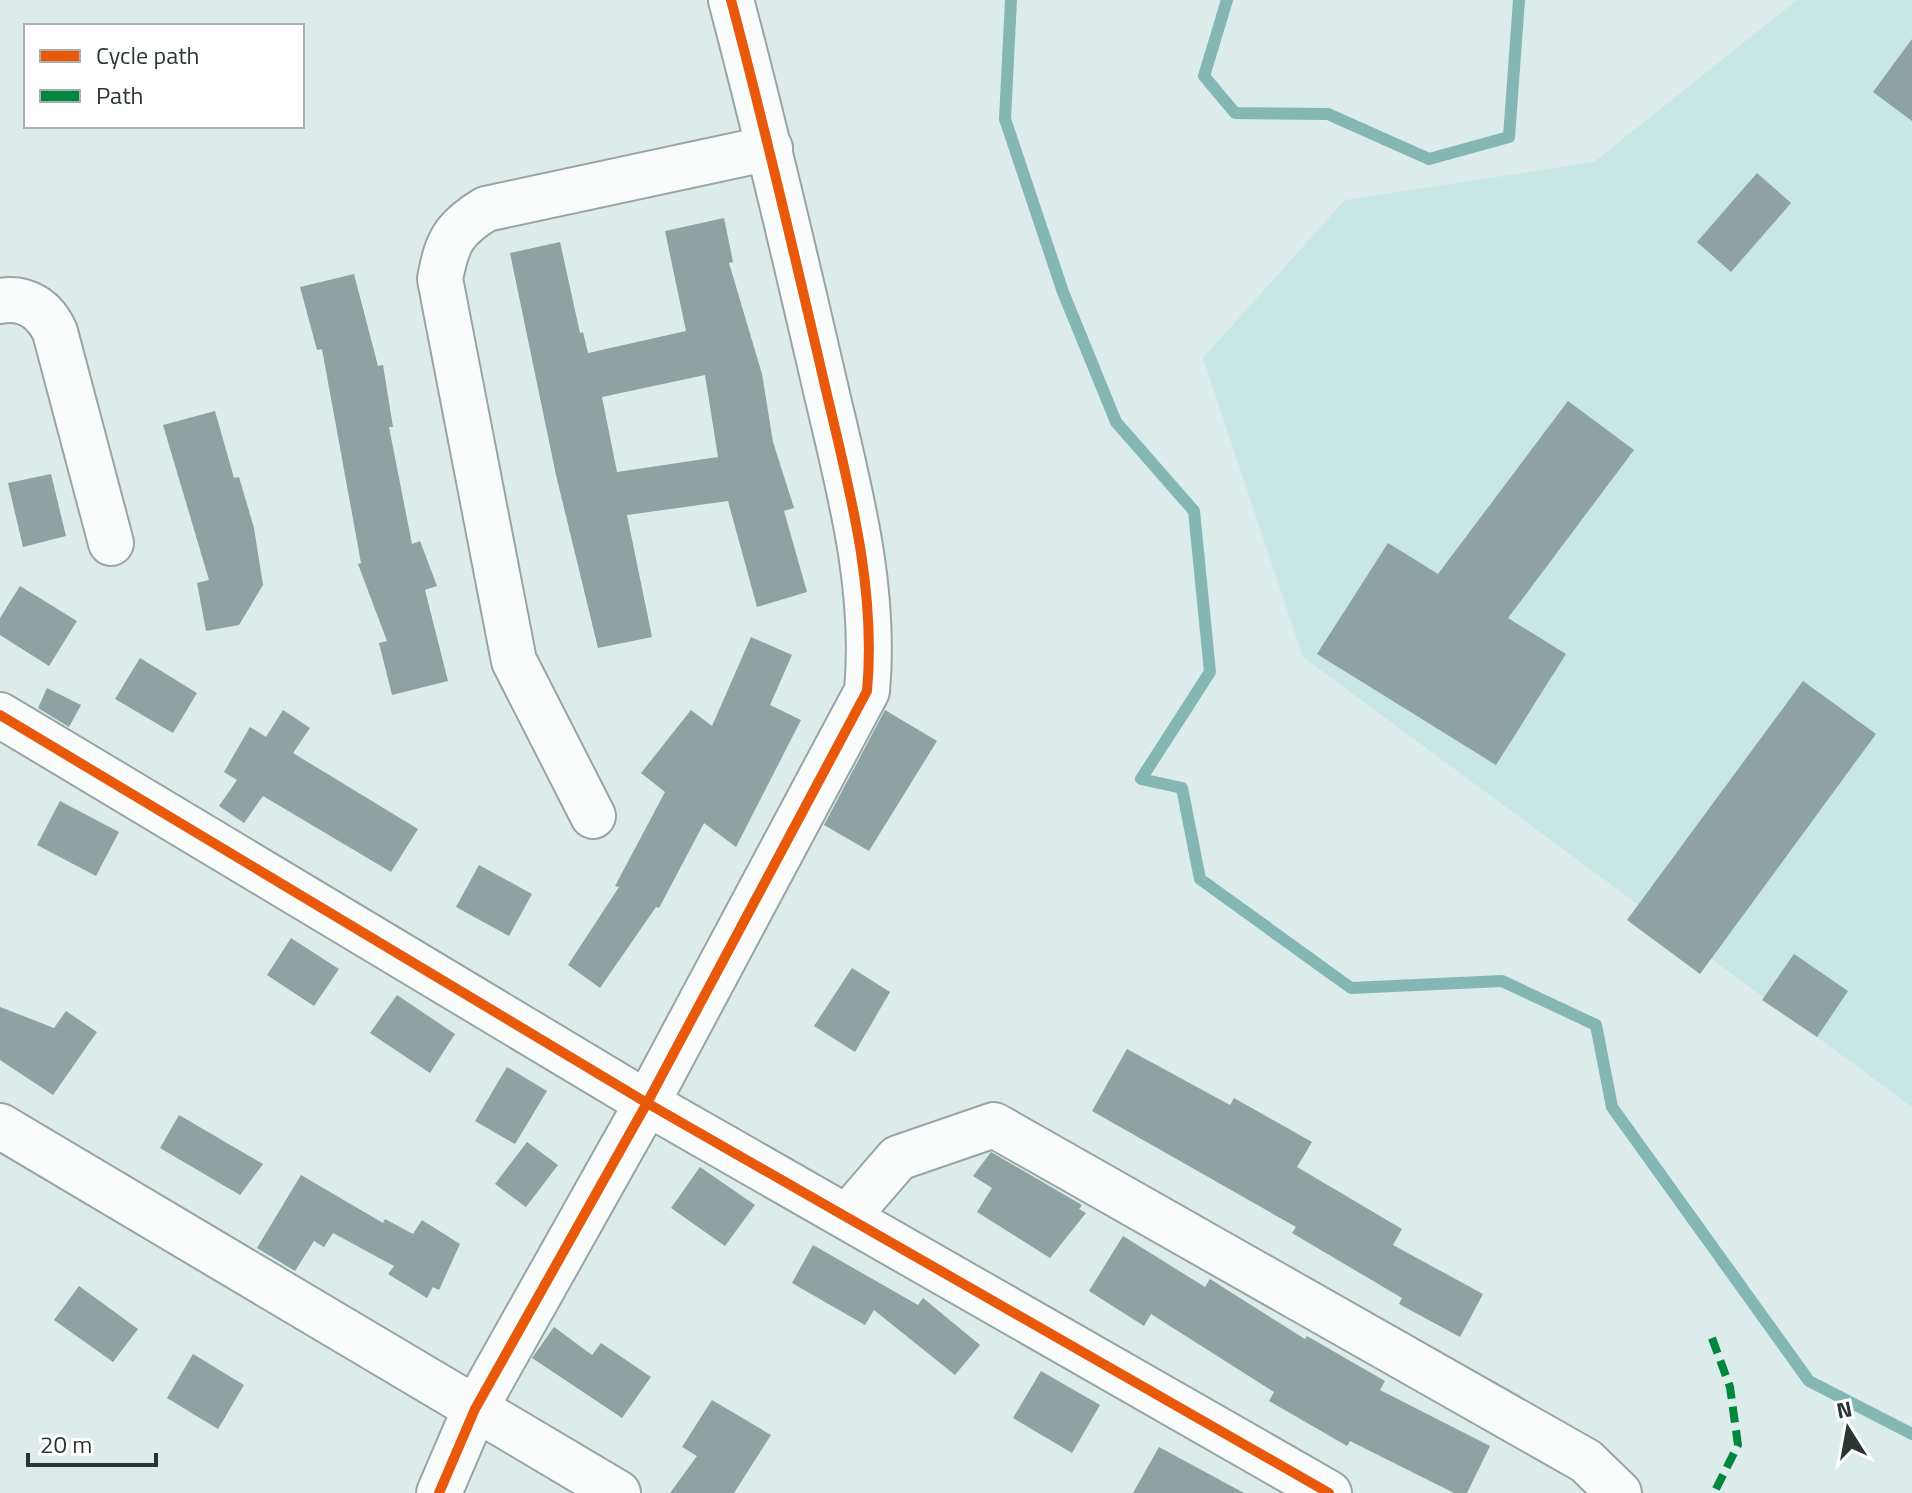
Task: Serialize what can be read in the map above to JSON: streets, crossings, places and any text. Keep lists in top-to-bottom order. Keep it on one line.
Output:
{"legend":["Cycle path","Path"],"scale_bar":"20 m","north":"top"}
